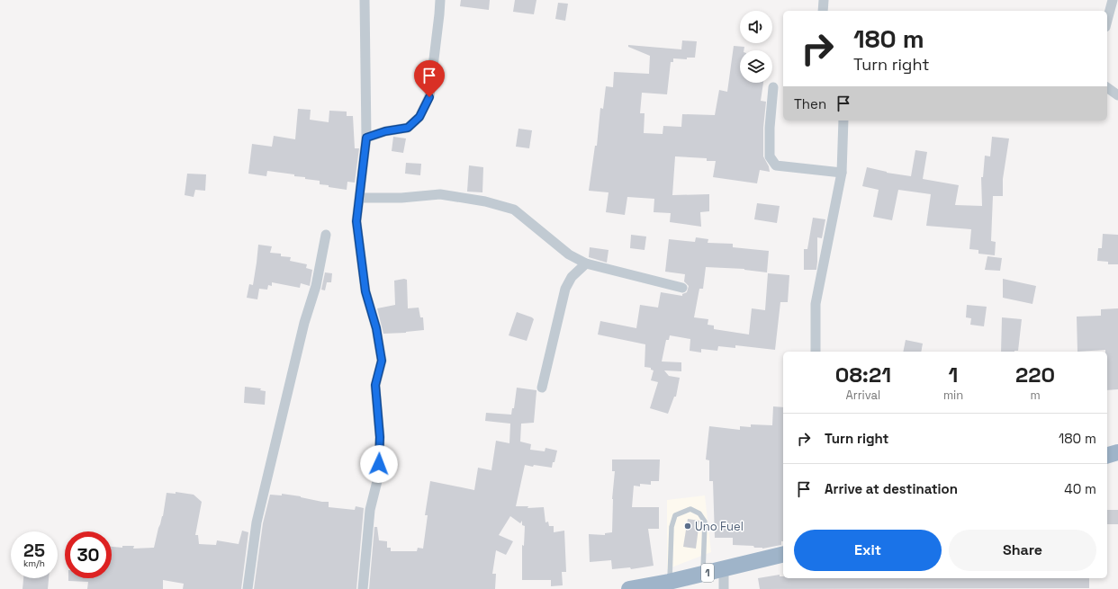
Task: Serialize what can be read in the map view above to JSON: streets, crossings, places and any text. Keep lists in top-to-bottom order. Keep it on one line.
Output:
{"streets":{"highway":["1"]},"places":["Uno Fuel"],"page":{"turn":["180 m","Turn right"],"then":"Then","eta":["08:21","Arrival","1","min","220","m"],"list":[{"name":"Turn right","value":"180 m"},{"name":"Arrive at destination","value":"40 m"}],"buttons":["Exit","Share"],"speed":"25 km/h","limit":"30"}}
